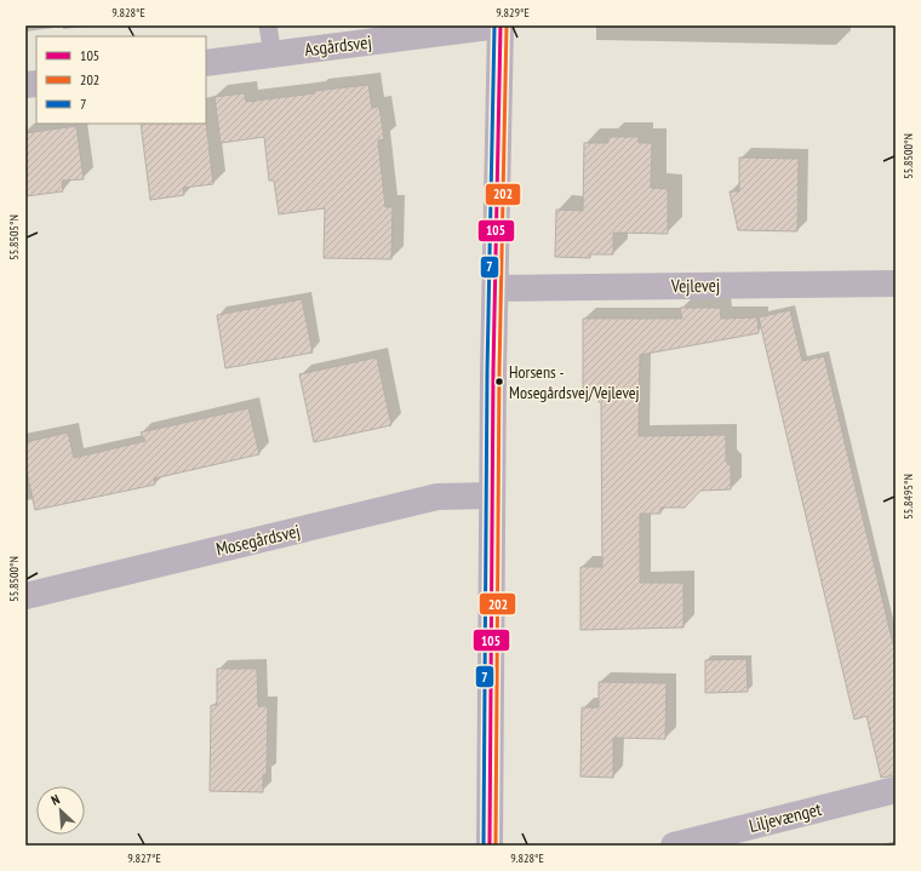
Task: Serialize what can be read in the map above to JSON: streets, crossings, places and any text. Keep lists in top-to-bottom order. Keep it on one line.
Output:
{"streets":{"street":["Asgårdsvej","Vejlevej","Mosegårdsvej","Liljevænget"]},"places":["Horsens - Mosegårdsvej/Vejlevej"],"lines":["transit line 105","transit line 202","transit line 7"],"legend":["105","202","7"],"north":"top left","coordinates":["9.828°E","9.829°E","55.8500°N","55.8505°N","55.8495°N","9.827°E"]}
